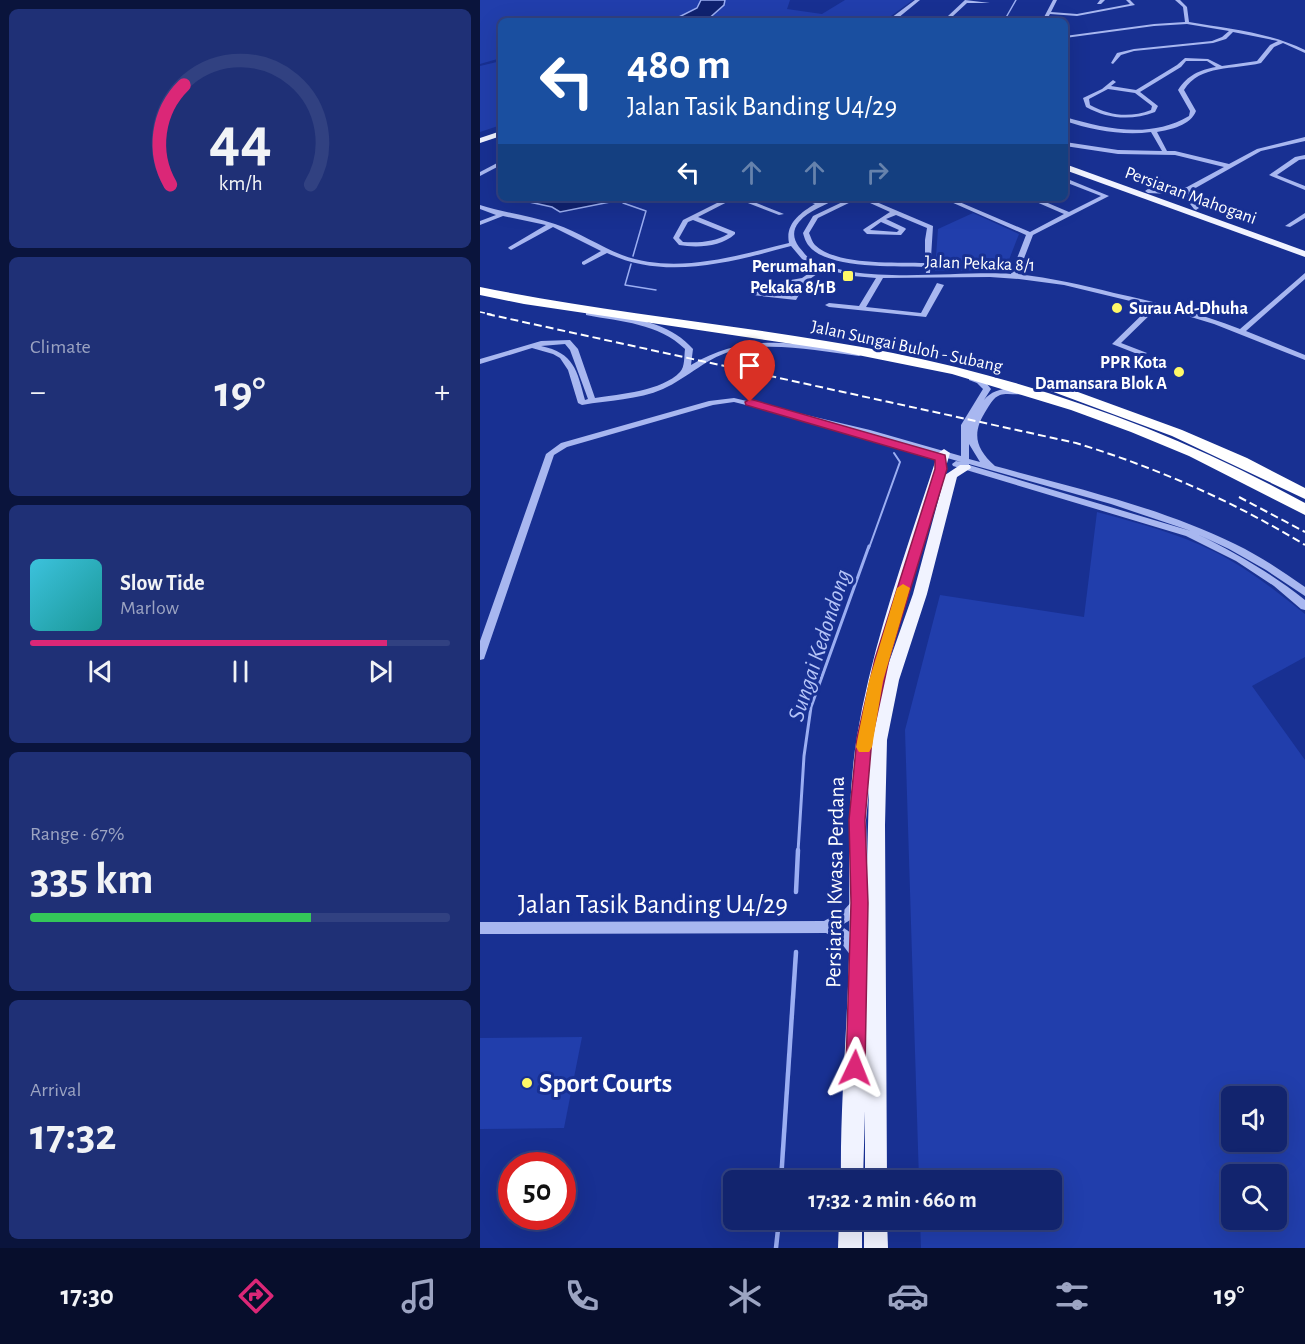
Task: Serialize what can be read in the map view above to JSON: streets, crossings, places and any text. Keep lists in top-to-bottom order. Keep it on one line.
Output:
{"streets":{"highway":["Jalan Sungai Buloh - Subang"],"main road":["Persiaran Mahogani","Persiaran Kwasa Perdana"],"street":["Jalan Pekaka 8/1","Jalan Tasik Banding U4/29"]},"crossings":[["Persiaran Kwasa Perdana","Jalan Tasik Banding U4/29"]],"water":["Sungai Kedondong"],"places":{"transit":["Perumahan Pekaka 8/1B"],"other":["Surau Ad-Dhuha","PPR Kota Damansara Blok A","Sport Courts"]},"page":{"turn":["480 m","Jalan Tasik Banding U4/29"],"tile":["Climate",["Range · 67%","335 km"],["Arrival","17:32"]],"heat":["−","19°","+"],"song":["Slow Tide","Marlow"],"limit":"50","trip":"17:32 · 2 min · 660 m","tabs":["17:30","19°"],"gauge":["44","km/h"]}}
